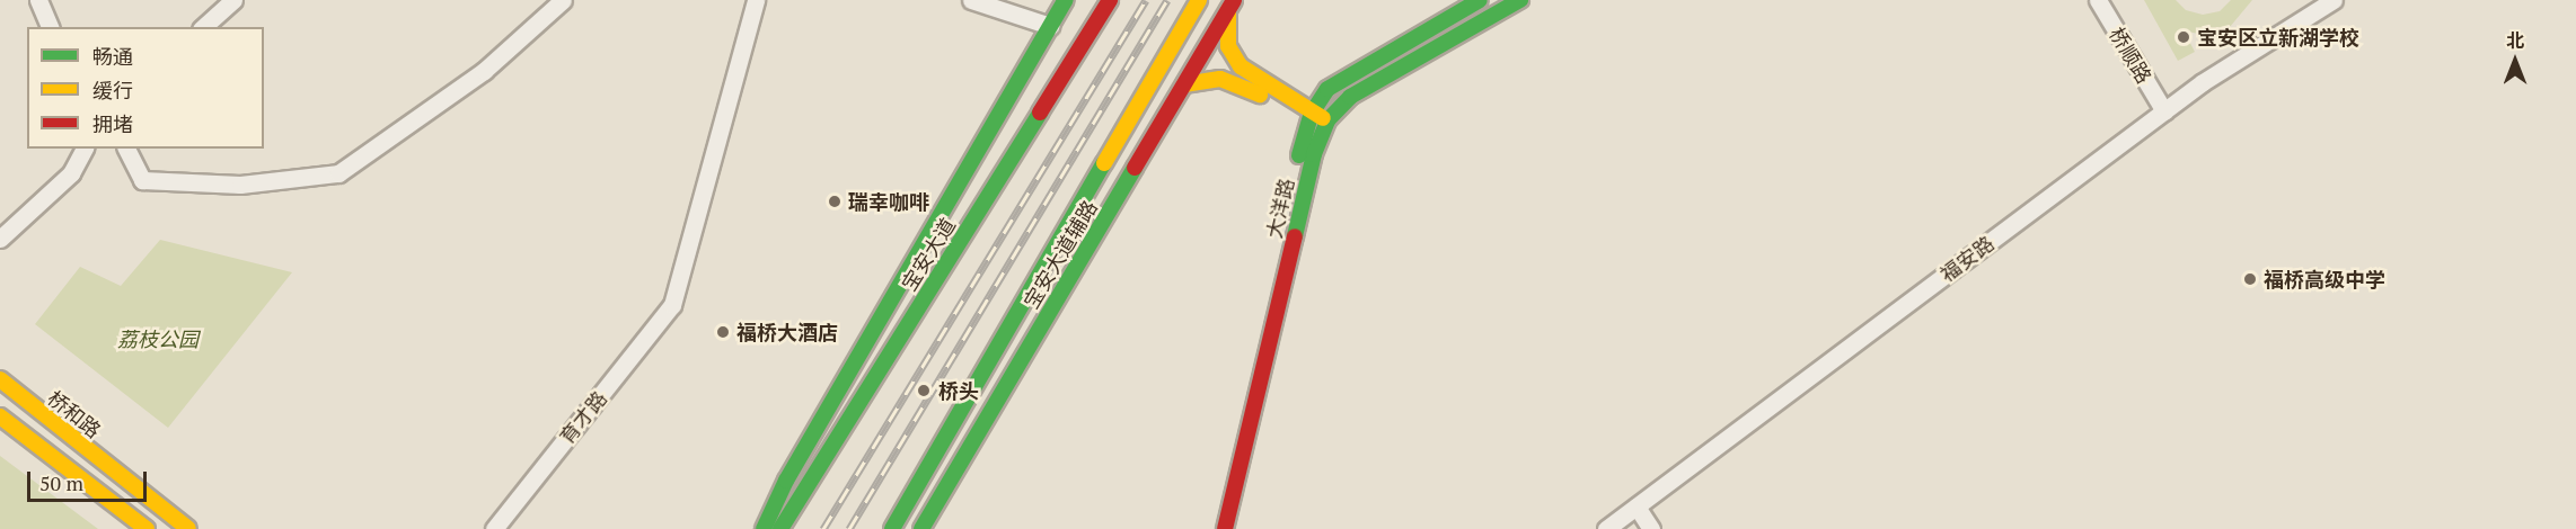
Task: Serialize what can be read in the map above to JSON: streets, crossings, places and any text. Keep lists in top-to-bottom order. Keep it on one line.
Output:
{"streets":{"main road":["大洋路","宝安大道","宝安大道辅路","桥和路"],"street":["桥顺路","福安路","育才路"]},"crossings":[["桥顺路","福安路"]],"parks":["荔枝公园"],"places":["宝安区立新湖学校","瑞幸咖啡","福桥高级中学","福桥大酒店","桥头"],"legend":["畅通","缓行","拥堵"],"scale_bar":"50 m","north":"top"}
